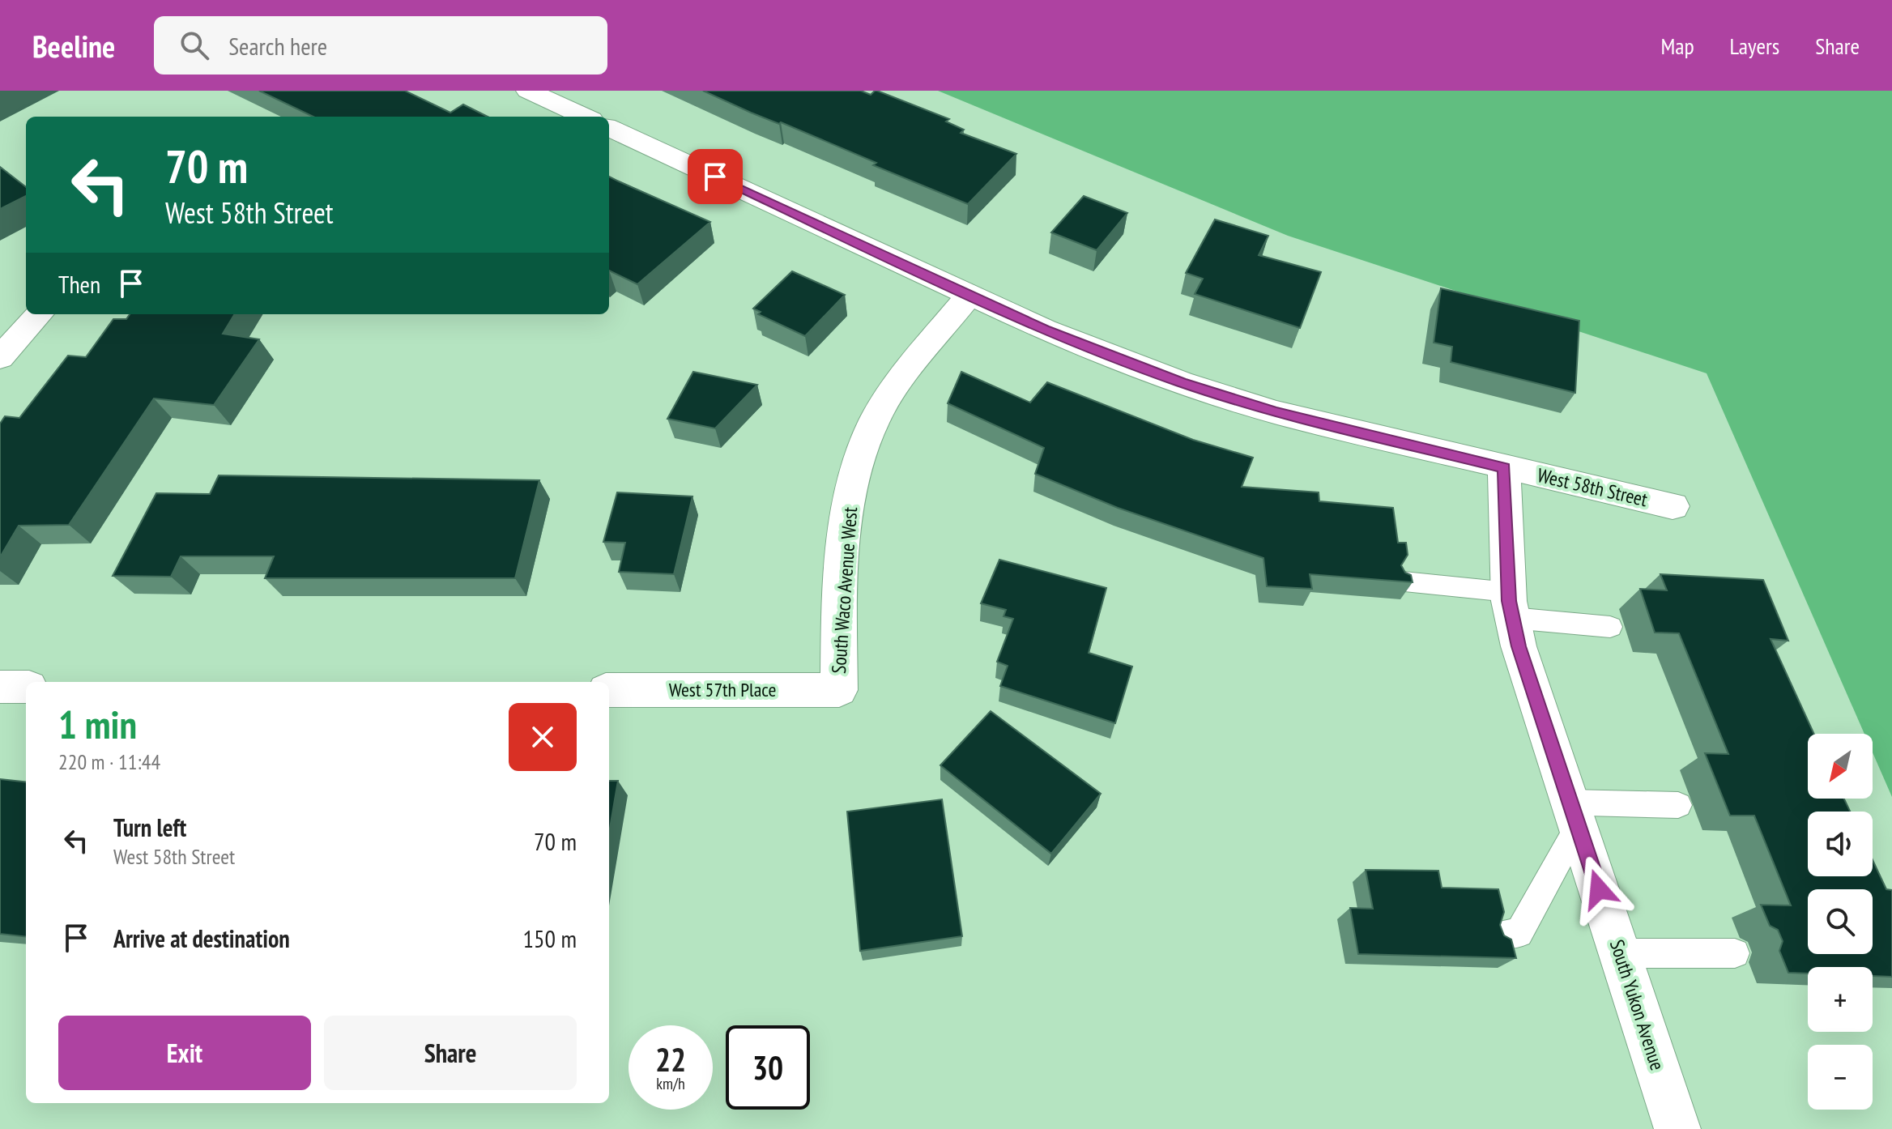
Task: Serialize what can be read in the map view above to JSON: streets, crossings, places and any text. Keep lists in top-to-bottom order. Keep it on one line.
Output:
{"streets":{"street":["West 58th Street","South Waco Avenue West","West 57th Place","South Yukon Avenue"]},"crossings":[["West 58th Street","South Waco Avenue West"],["West 58th Street","South Yukon Avenue"],["South Waco Avenue West","West 57th Place"]],"north":"bottom left","page":{"header":"Beeline","search":"Search here","nav":["Map","Layers","Share"],"turn":["70 m","West 58th Street"],"then":"Then","heading":["1 min","220 m · 11:44"],"map_buttons":["+","−"],"list":[{"name":"Turn left","note":"West 58th Street","value":"70 m"},{"name":"Arrive at destination","value":"150 m"}],"buttons":["Exit","Share"],"speed":"22 km/h","limit":"30"}}
